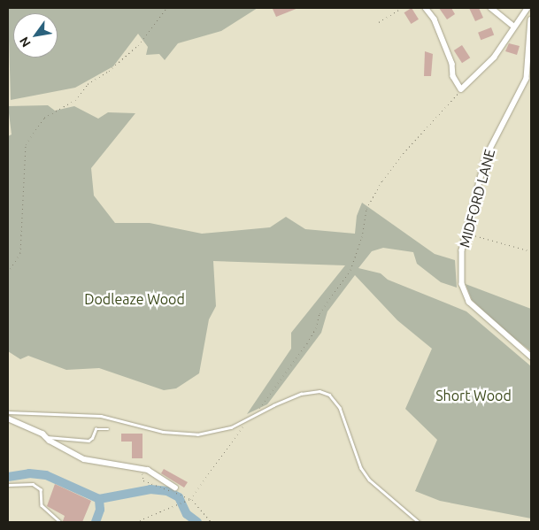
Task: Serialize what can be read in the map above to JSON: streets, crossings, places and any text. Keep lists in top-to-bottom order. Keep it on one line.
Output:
{"streets":{"street":["MIDFORD LANE"]},"parks":["Dodleaze Wood","Short Wood"],"north":"bottom left"}
